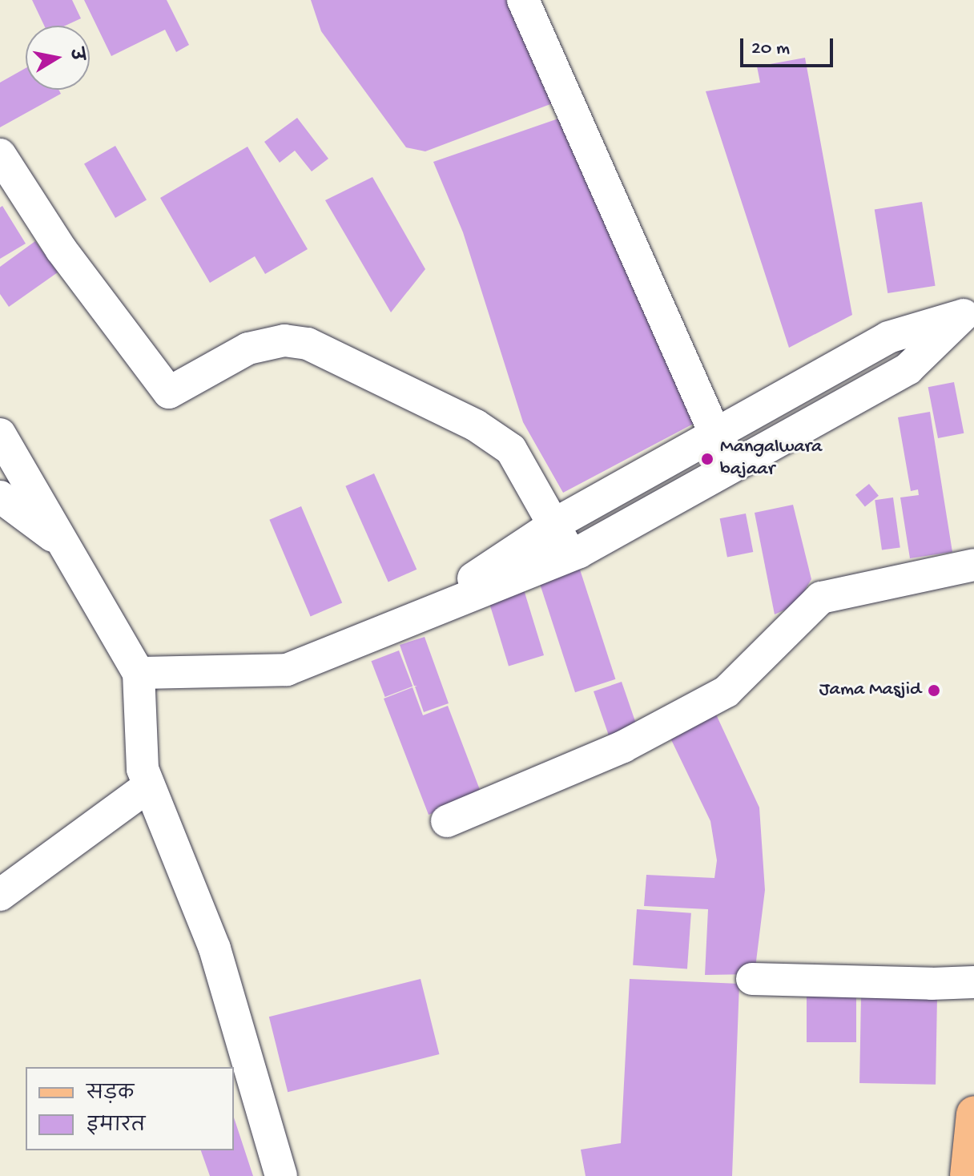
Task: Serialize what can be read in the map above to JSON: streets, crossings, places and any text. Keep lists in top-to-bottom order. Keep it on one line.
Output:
{"places":["Mangalwara bajaar","Jama Masjid"],"legend":["सड़क","इमारत"],"scale_bar":"20 m","north":"right"}
